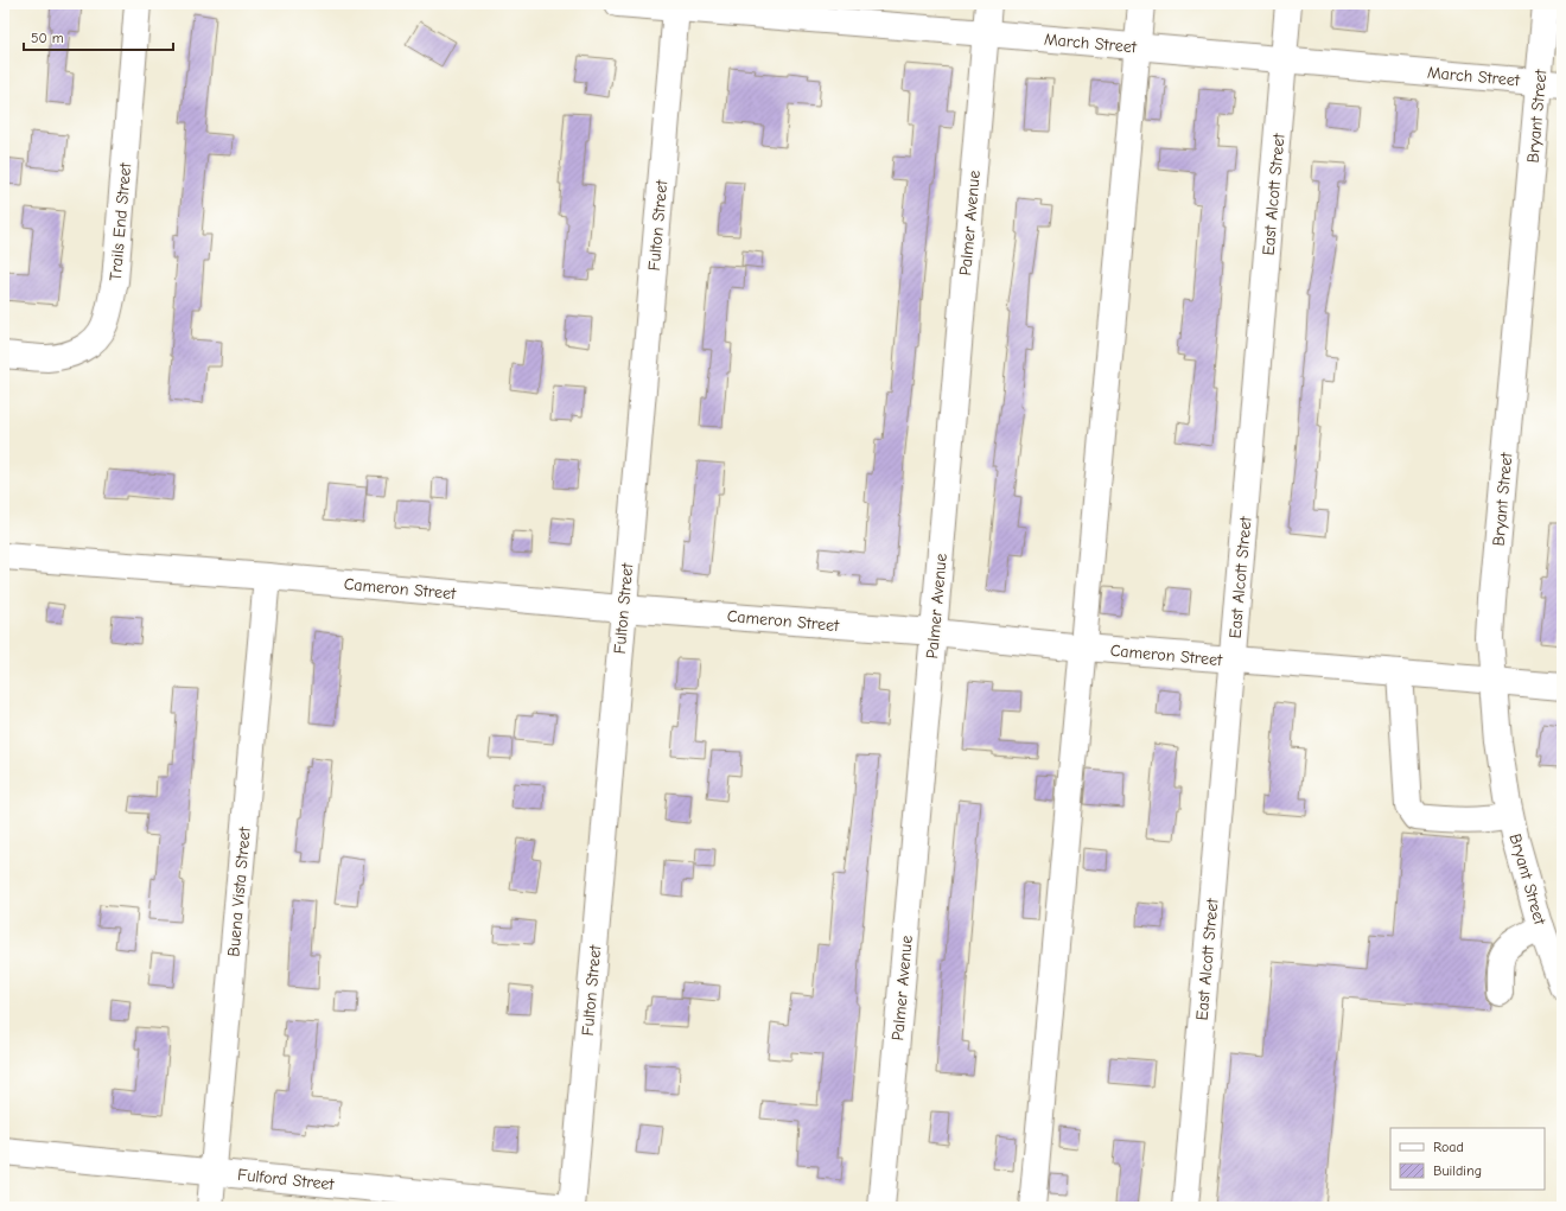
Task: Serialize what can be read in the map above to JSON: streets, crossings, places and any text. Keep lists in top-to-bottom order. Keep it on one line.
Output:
{"streets":{"street":["March Street","Bryant Street","East Alcott Street","Trails End Street","Palmer Avenue","Fulton Street","Cameron Street","Buena Vista Street","Fulford Street"]},"crossings":[["March Street","Bryant Street"],["March Street","East Alcott Street"],["March Street","Palmer Avenue"],["March Street","Fulton Street"],["Bryant Street","Cameron Street"],["East Alcott Street","Cameron Street"],["Palmer Avenue","Cameron Street"],["Fulton Street","Cameron Street"],["Cameron Street","Buena Vista Street"],["Buena Vista Street","Fulford Street"]],"legend":["Road","Building"],"scale_bar":"50 m"}
